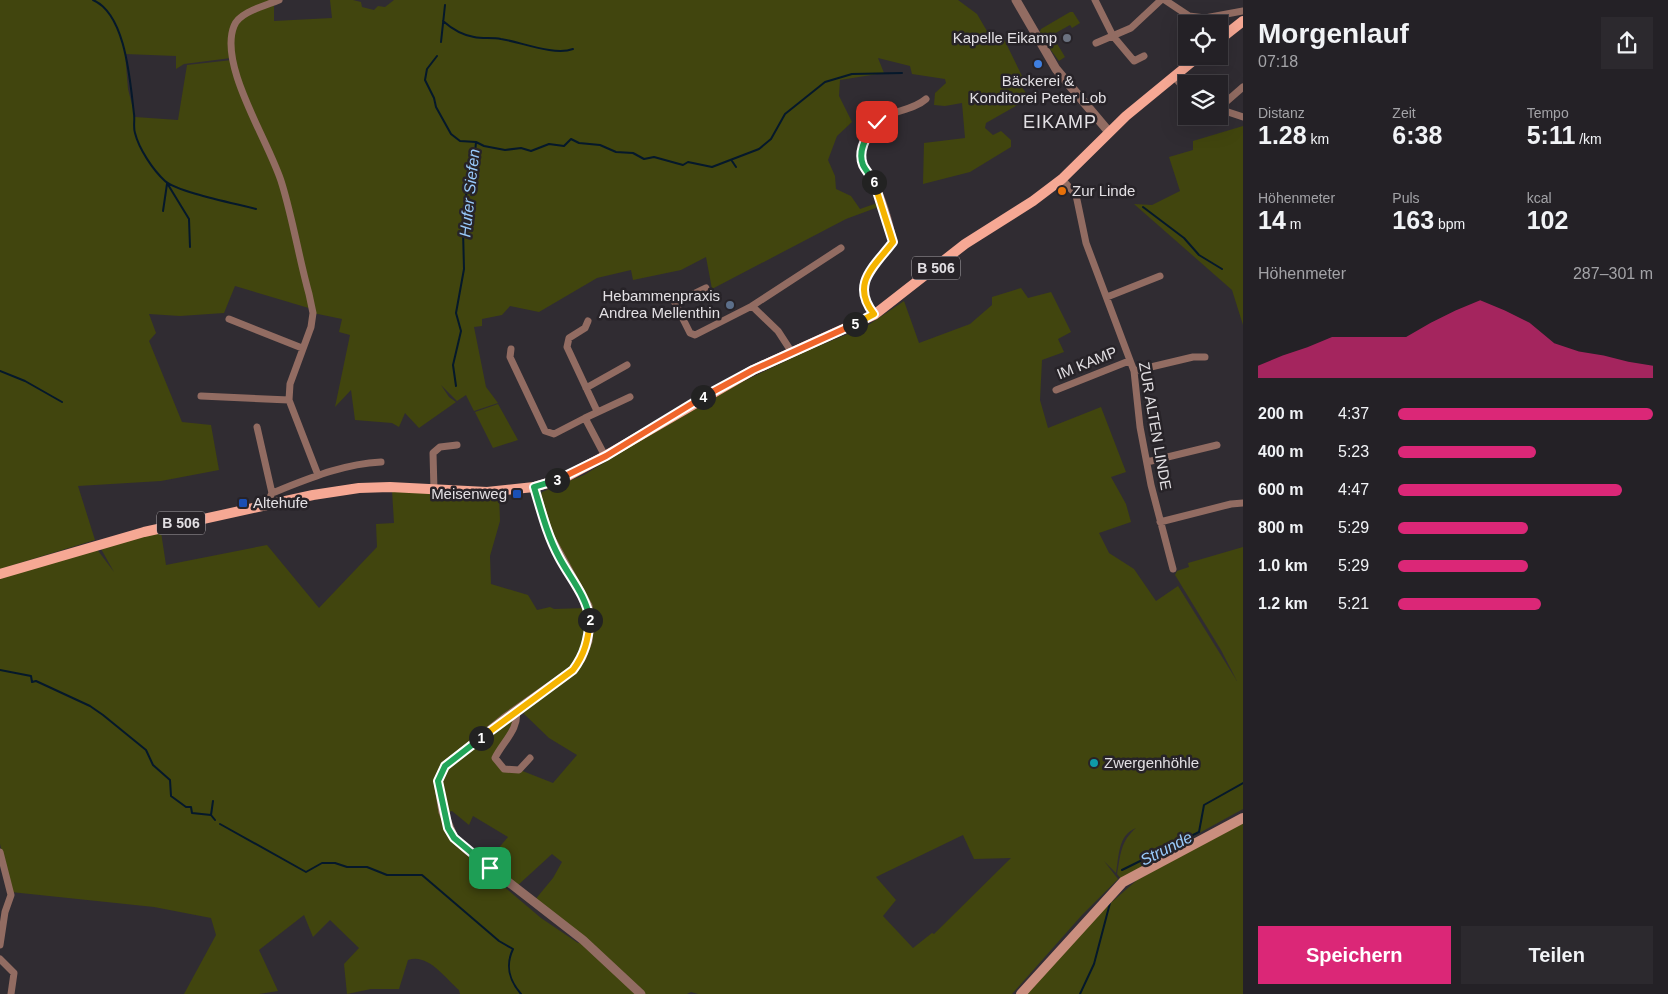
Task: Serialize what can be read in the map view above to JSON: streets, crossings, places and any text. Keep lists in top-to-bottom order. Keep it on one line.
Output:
{"streets":{"main road":["B 506"],"street":["IM KAMP","ZUR ALTEN LINDE"]},"crossings":[["B 506","ZUR ALTEN LINDE"],["IM KAMP","ZUR ALTEN LINDE"]],"districts":["EIKAMP"],"water":["Hufer Siefen","Strunde"],"places":{"other":["Kapelle Eikamp","Bäckerei & Konditorei Peter Lob","Zur Linde","Hebammenpraxis Andrea Mellenthin","Zwergenhöhle"],"transit":["Meisenweg","Altehufe"]},"page":{"heading":["Morgenlauf","07:18"],"stats":[["Distanz","1.28 km"],["Zeit","6:38"],["Tempo","5:11 /km"],["Höhenmeter","14 m"],["Puls","163 bpm"],["kcal","102"]],"pins":["6","5","4","3","2","1"],"chart":["Höhenmeter","287–301 m"],"list":[{"name":"200 m","note":"4:37"},{"name":"400 m","note":"5:23"},{"name":"600 m","note":"4:47"},{"name":"800 m","note":"5:29"},{"name":"1.0 km","note":"5:29"},{"name":"1.2 km","note":"5:21"}],"buttons":["Speichern","Teilen"]}}
